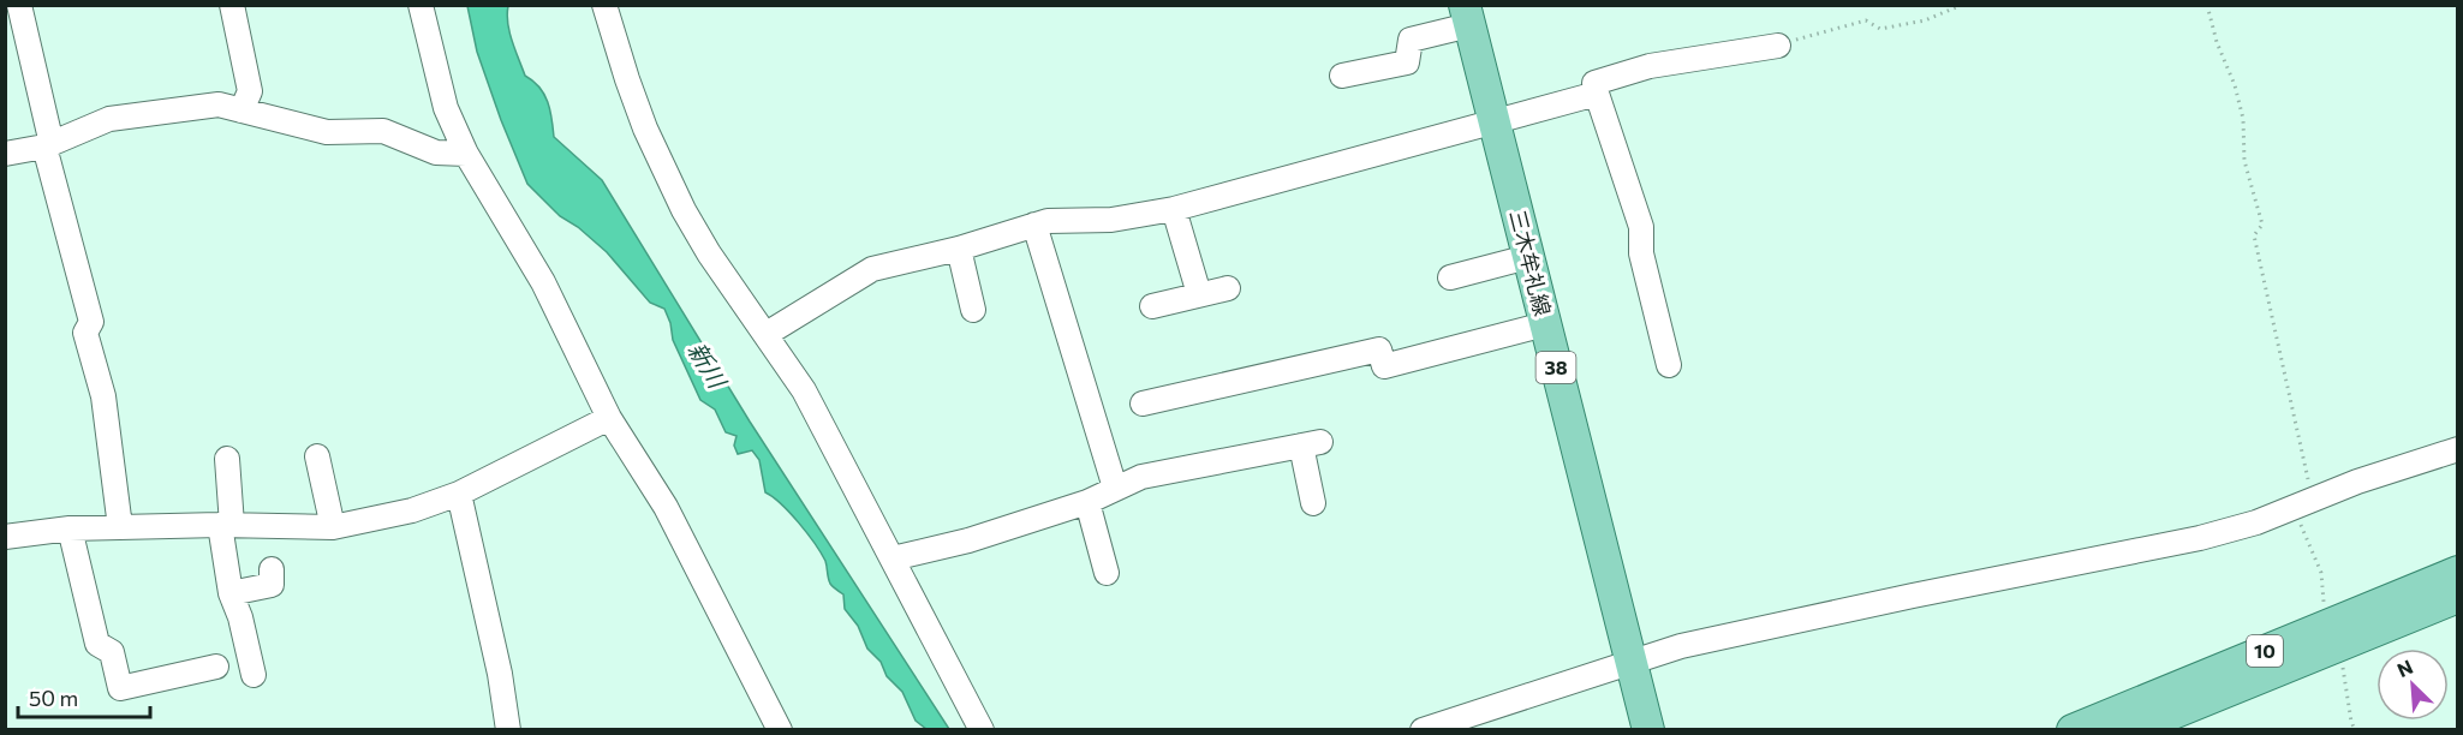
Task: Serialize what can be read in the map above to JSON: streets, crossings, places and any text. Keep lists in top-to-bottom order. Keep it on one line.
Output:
{"streets":{"main road":["三木牟礼線","38","10"]},"water":["新川"],"scale_bar":"50 m","north":"top left"}
